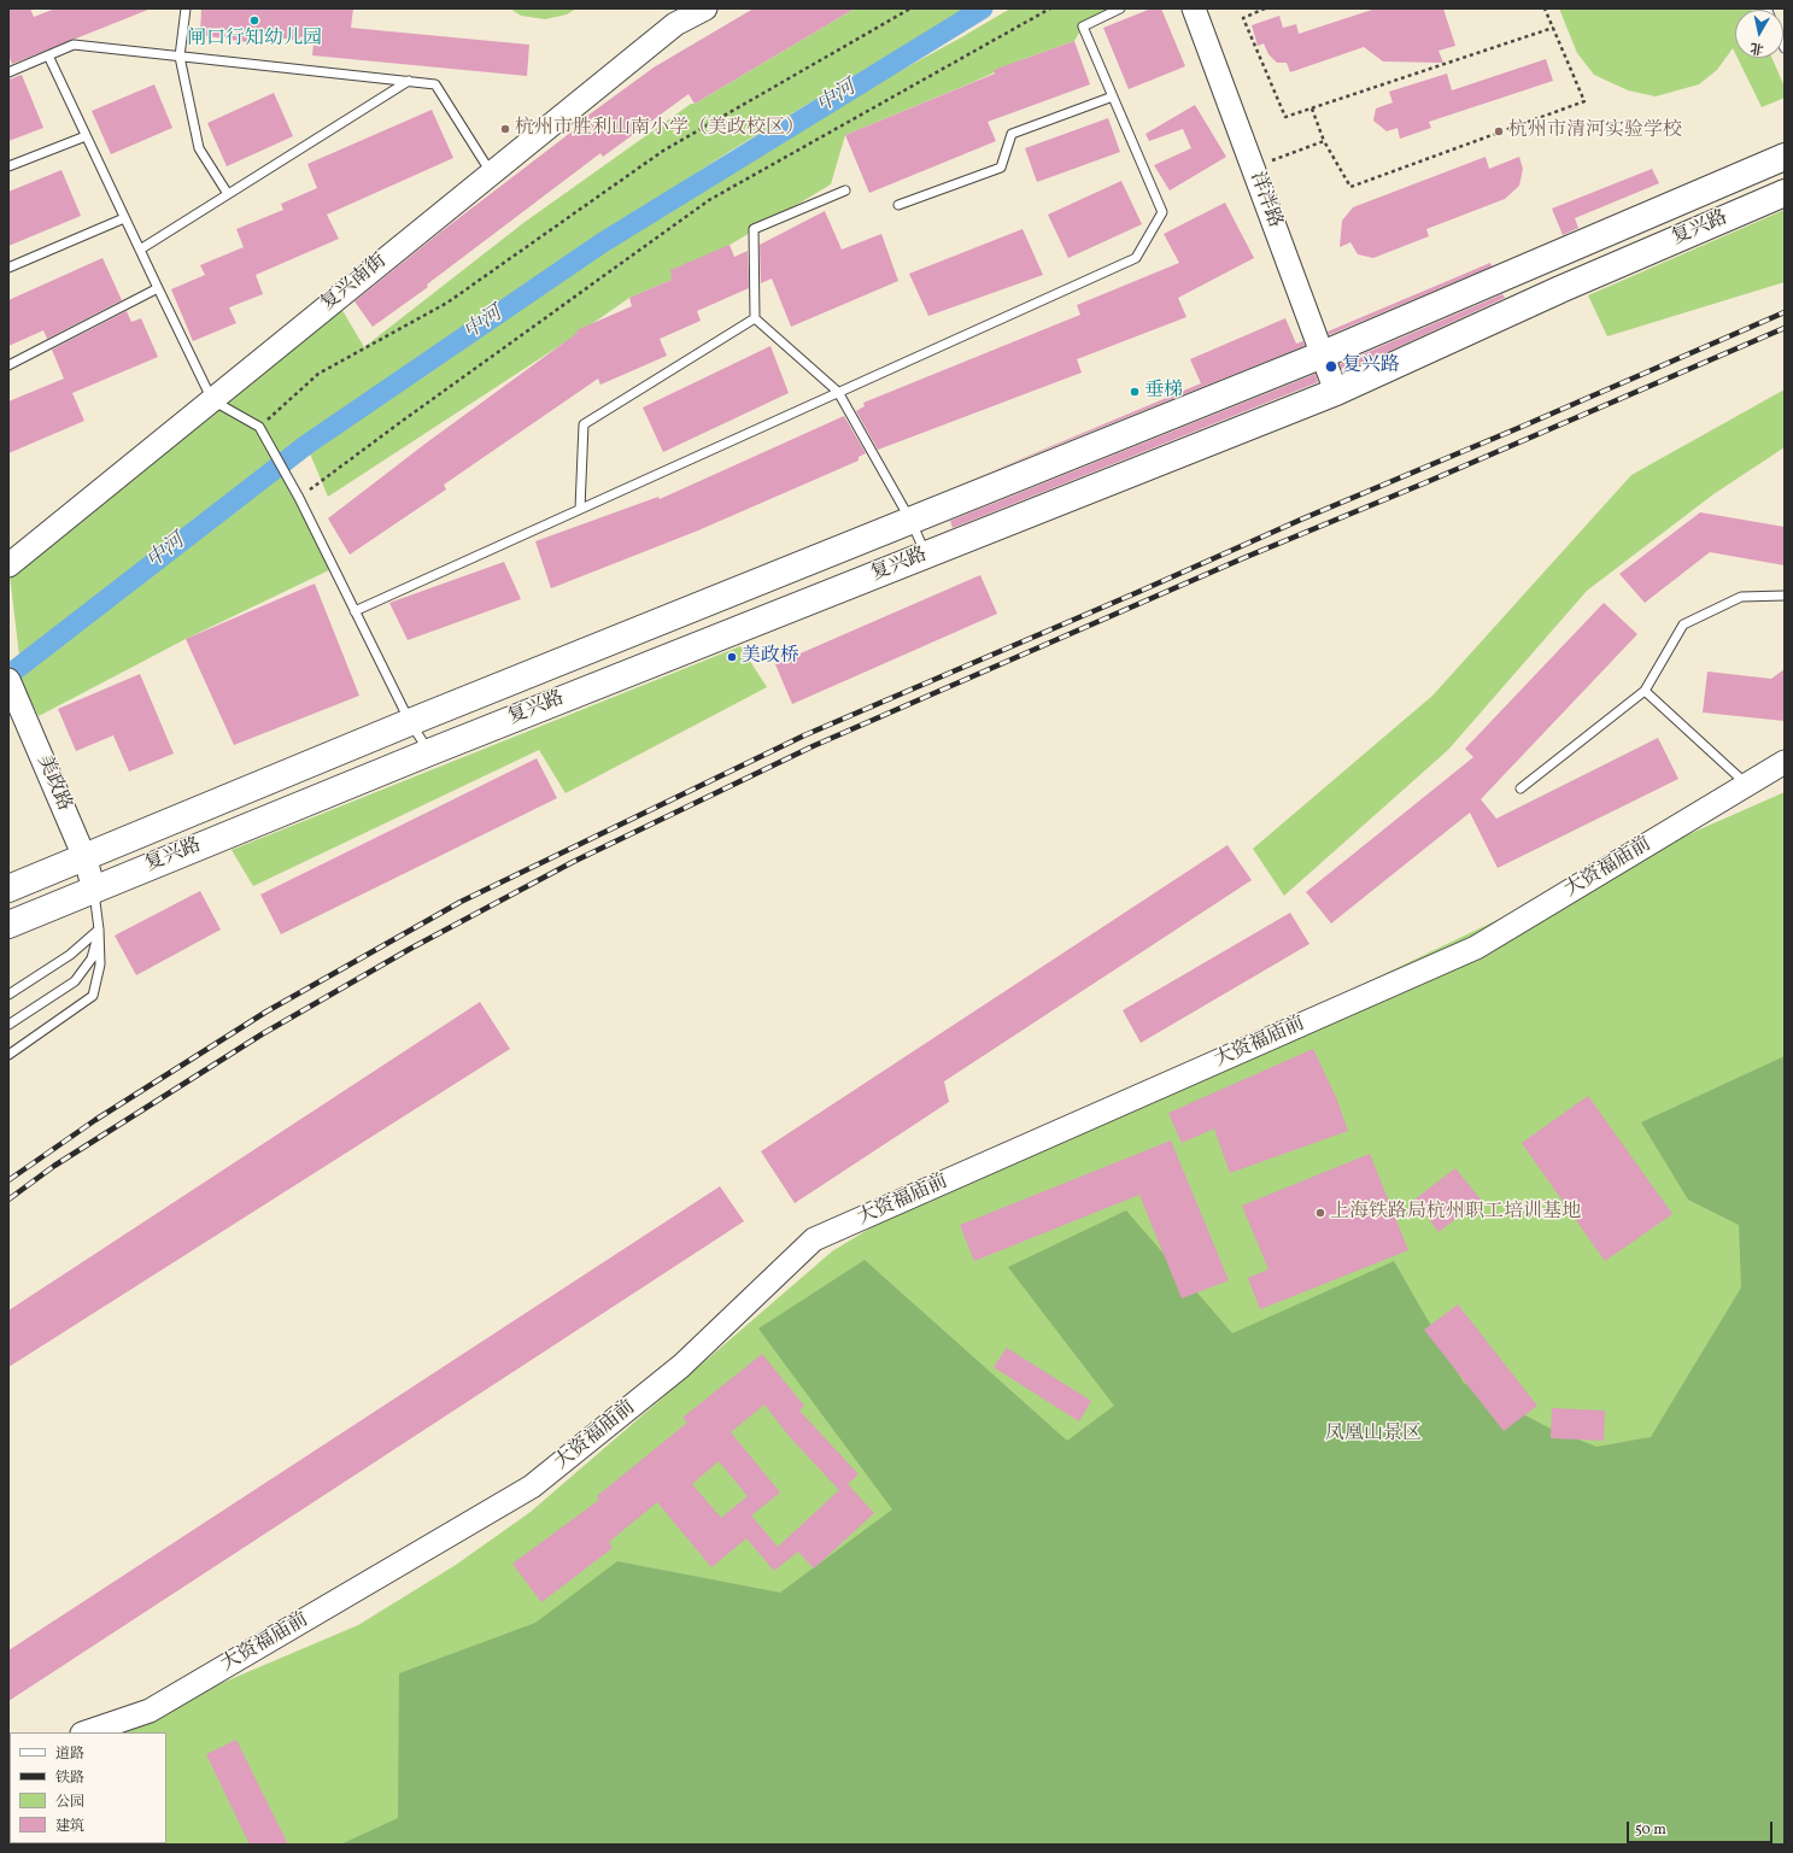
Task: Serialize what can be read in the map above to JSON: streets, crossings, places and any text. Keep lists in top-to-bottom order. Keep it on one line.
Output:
{"streets":{"main road":["复兴路"],"street":["洋泮路","复兴南街","美政路","大资福庙前"]},"crossings":[["洋泮路","复兴路"],["复兴路","美政路"]],"water":["中河"],"parks":["凤凰山景区"],"places":["闸口行知幼儿园","杭州市胜利山南小学（美政校区）","杭州市清河实验学校","复兴路","垂梯","美政桥","上海铁路局杭州职工培训基地"],"legend":["道路","铁路","公园","建筑"],"scale_bar":"50 m","north":"bottom"}
